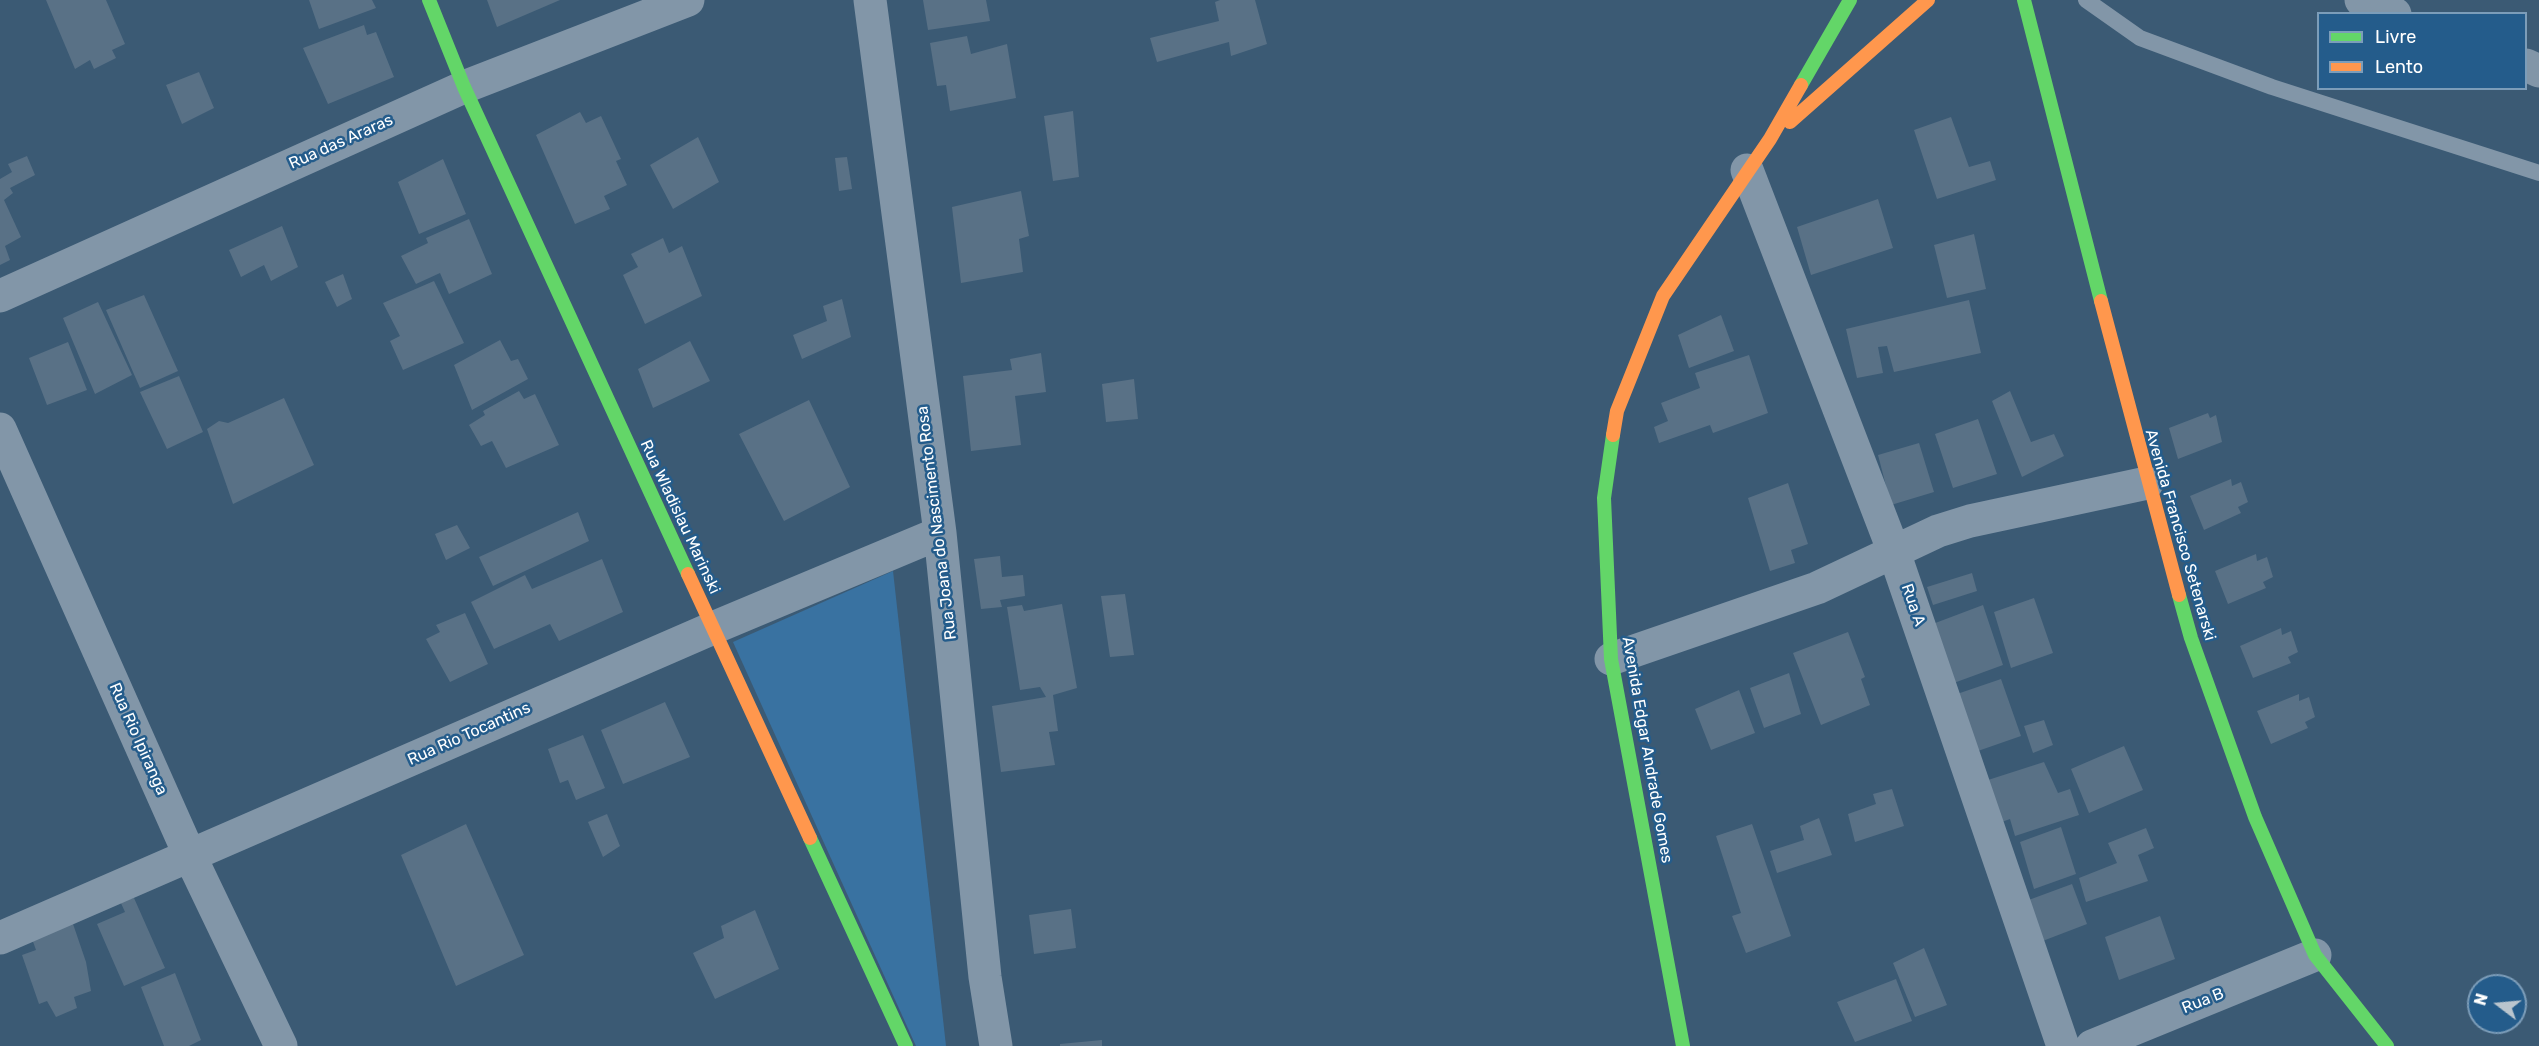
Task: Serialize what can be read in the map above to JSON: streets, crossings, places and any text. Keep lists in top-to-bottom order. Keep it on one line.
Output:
{"streets":{"street":["Rua das Araras","Rua Wladislau Marinski","Rua Joana do Nascimento Rosa","Avenida Francisco Setenarski","Rua A","Rua Rio Tocantins","Rua Rio Ipiranga","Avenida Edgar Andrade Gomes","Rua B"]},"crossings":[["Rua das Araras","Rua Wladislau Marinski"],["Rua Wladislau Marinski","Rua Rio Tocantins"],["Rua Joana do Nascimento Rosa","Rua Rio Tocantins"],["Avenida Francisco Setenarski","Rua B"],["Rua A","Avenida Edgar Andrade Gomes"],["Rua Rio Tocantins","Rua Rio Ipiranga"]],"legend":["Livre","Lento"],"north":"left"}
